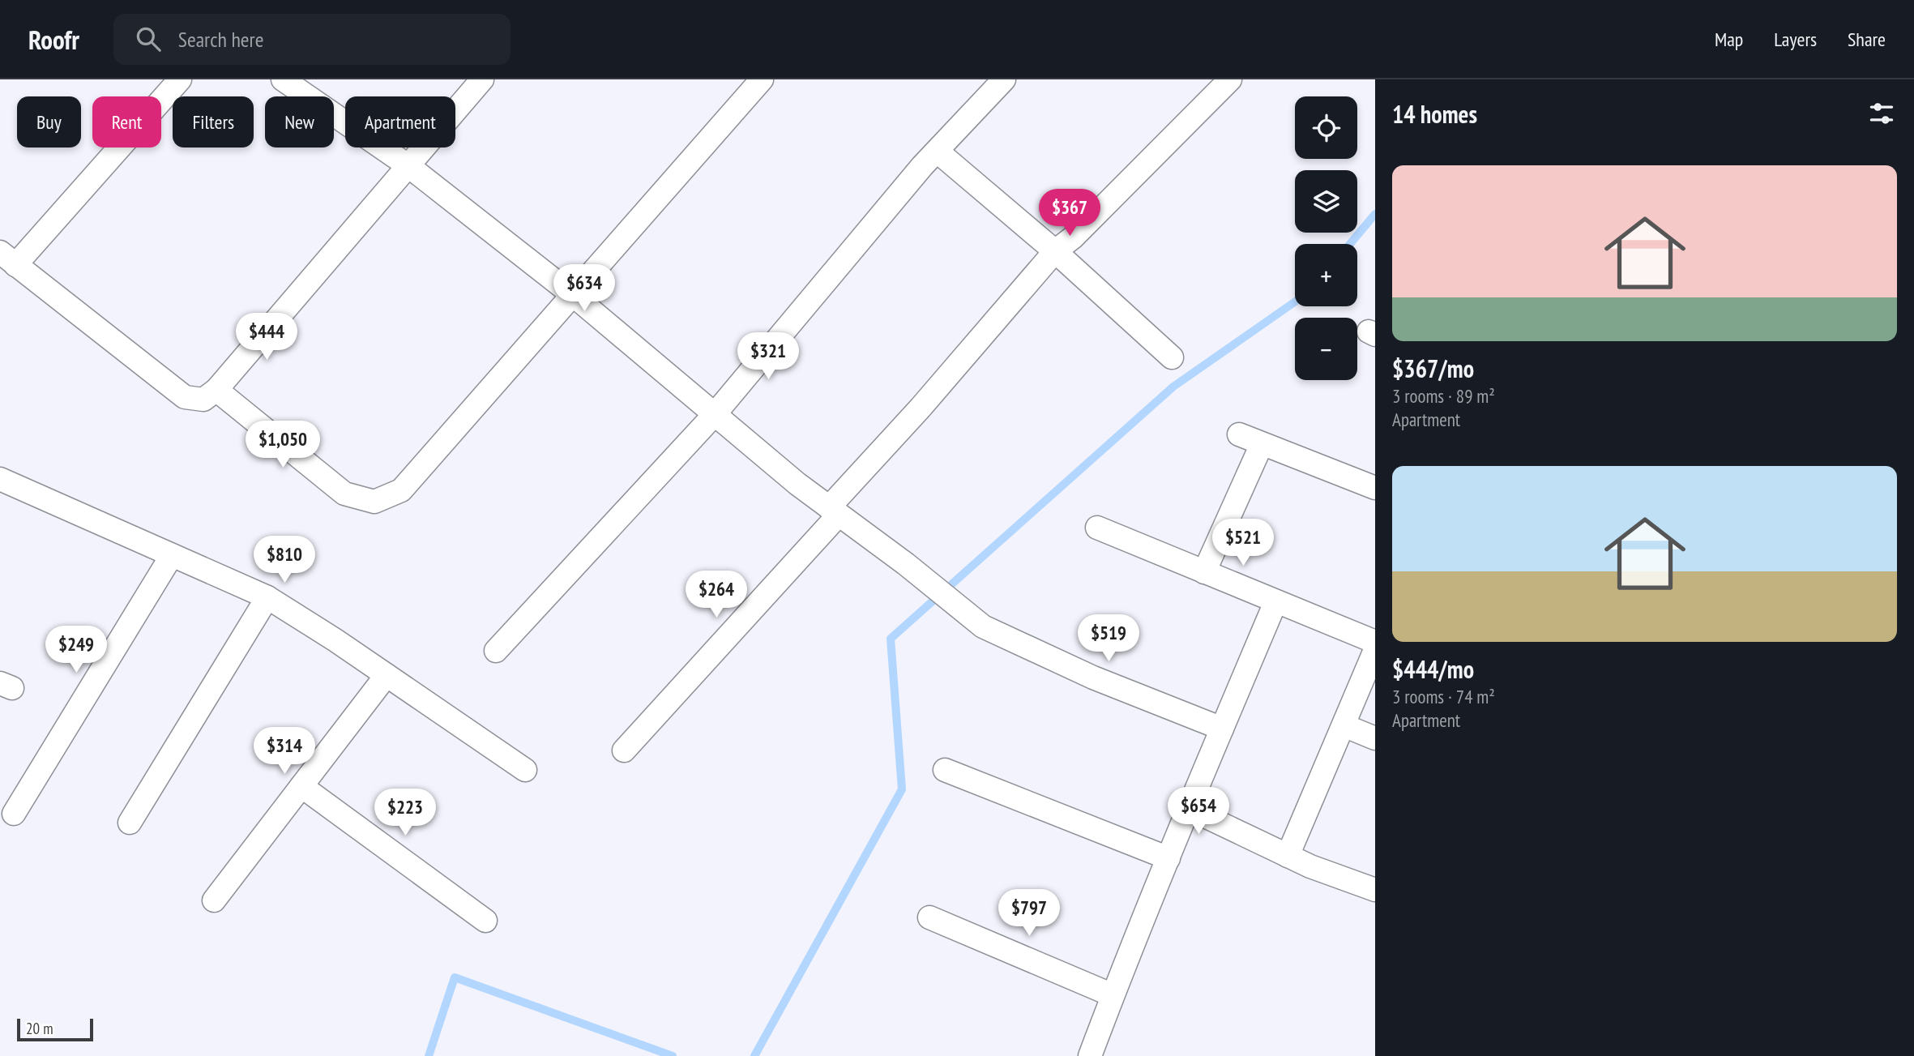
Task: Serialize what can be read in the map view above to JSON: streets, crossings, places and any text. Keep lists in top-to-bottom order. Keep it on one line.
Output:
{"scale_bar":"20 m","page":{"header":"Roofr","search":"Search here","nav":["Map","Layers","Share"],"heading":"14 homes","map_buttons":["+","−"],"chip":["Buy","Rent","Filters","New","Apartment"],"list":[{"name":"$367/mo","note":"3 rooms · 89 m² · Apartment"},{"name":"$444/mo","note":"3 rooms · 74 m² · Apartment"}],"price":["$367","$634","$444","$321","$1,050","$521","$810","$264","$519","$249","$314","$654","$223","$797"],"scale":"20 m"}}
